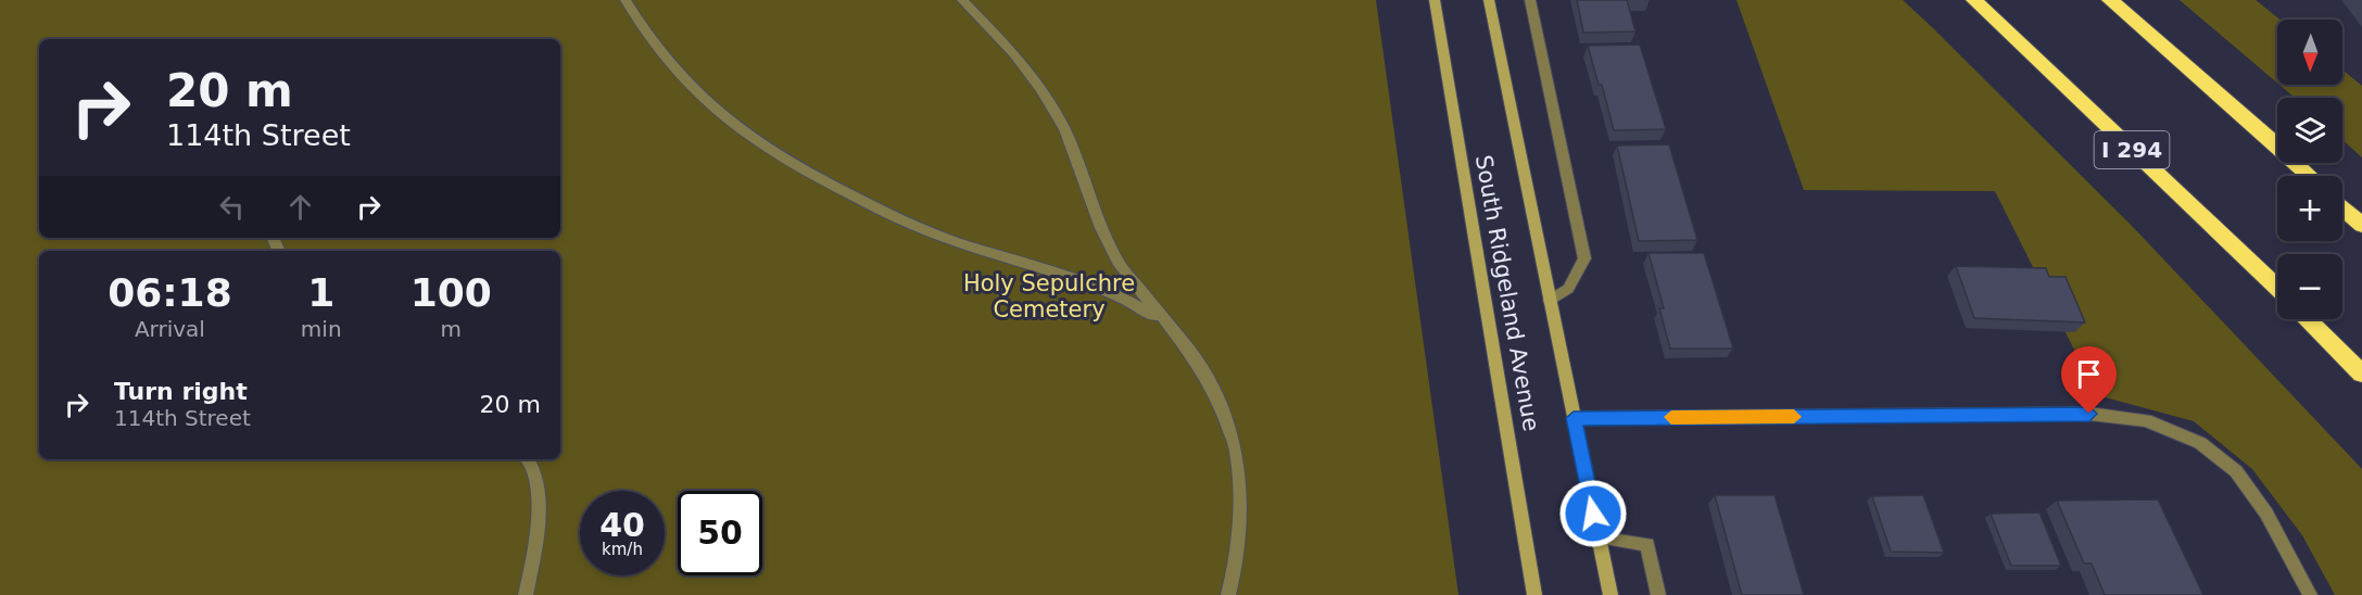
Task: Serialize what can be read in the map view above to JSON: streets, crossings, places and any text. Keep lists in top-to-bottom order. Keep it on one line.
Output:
{"streets":{"highway":["I 294"],"main road":["South Ridgeland Avenue"]},"parks":["Holy Sepulchre Cemetery"],"north":"bottom","page":{"map_buttons":["+","−"],"turn":["20 m","114th Street"],"eta":["06:18","Arrival","1","min","100","m"],"list":[{"name":"Turn right","note":"114th Street","value":"20 m"}],"speed":"40 km/h","limit":"50"}}
